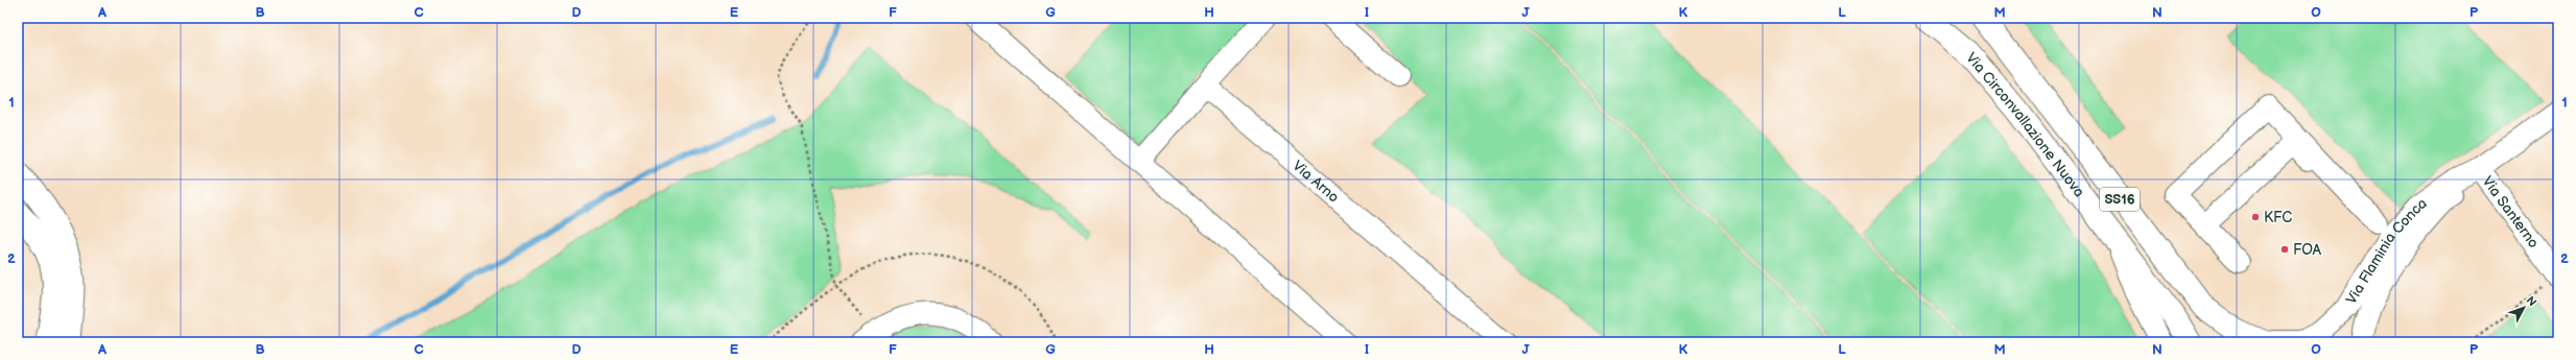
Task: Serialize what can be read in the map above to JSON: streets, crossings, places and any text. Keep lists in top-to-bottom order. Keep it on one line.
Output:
{"streets":{"main road":["Via Circonvallazione Nuova","SS16"],"street":["Via Arno","Via Santerno","Via Flaminia Conca"]},"crossings":[["Via Santerno","Via Flaminia Conca"]],"places":["KFC","FOA"],"north":"top right","grid":{"columns":["A","B","C","D","E","F","G","H","I","J","K","L","M","N","O","P"],"rows":["1","2"]}}
